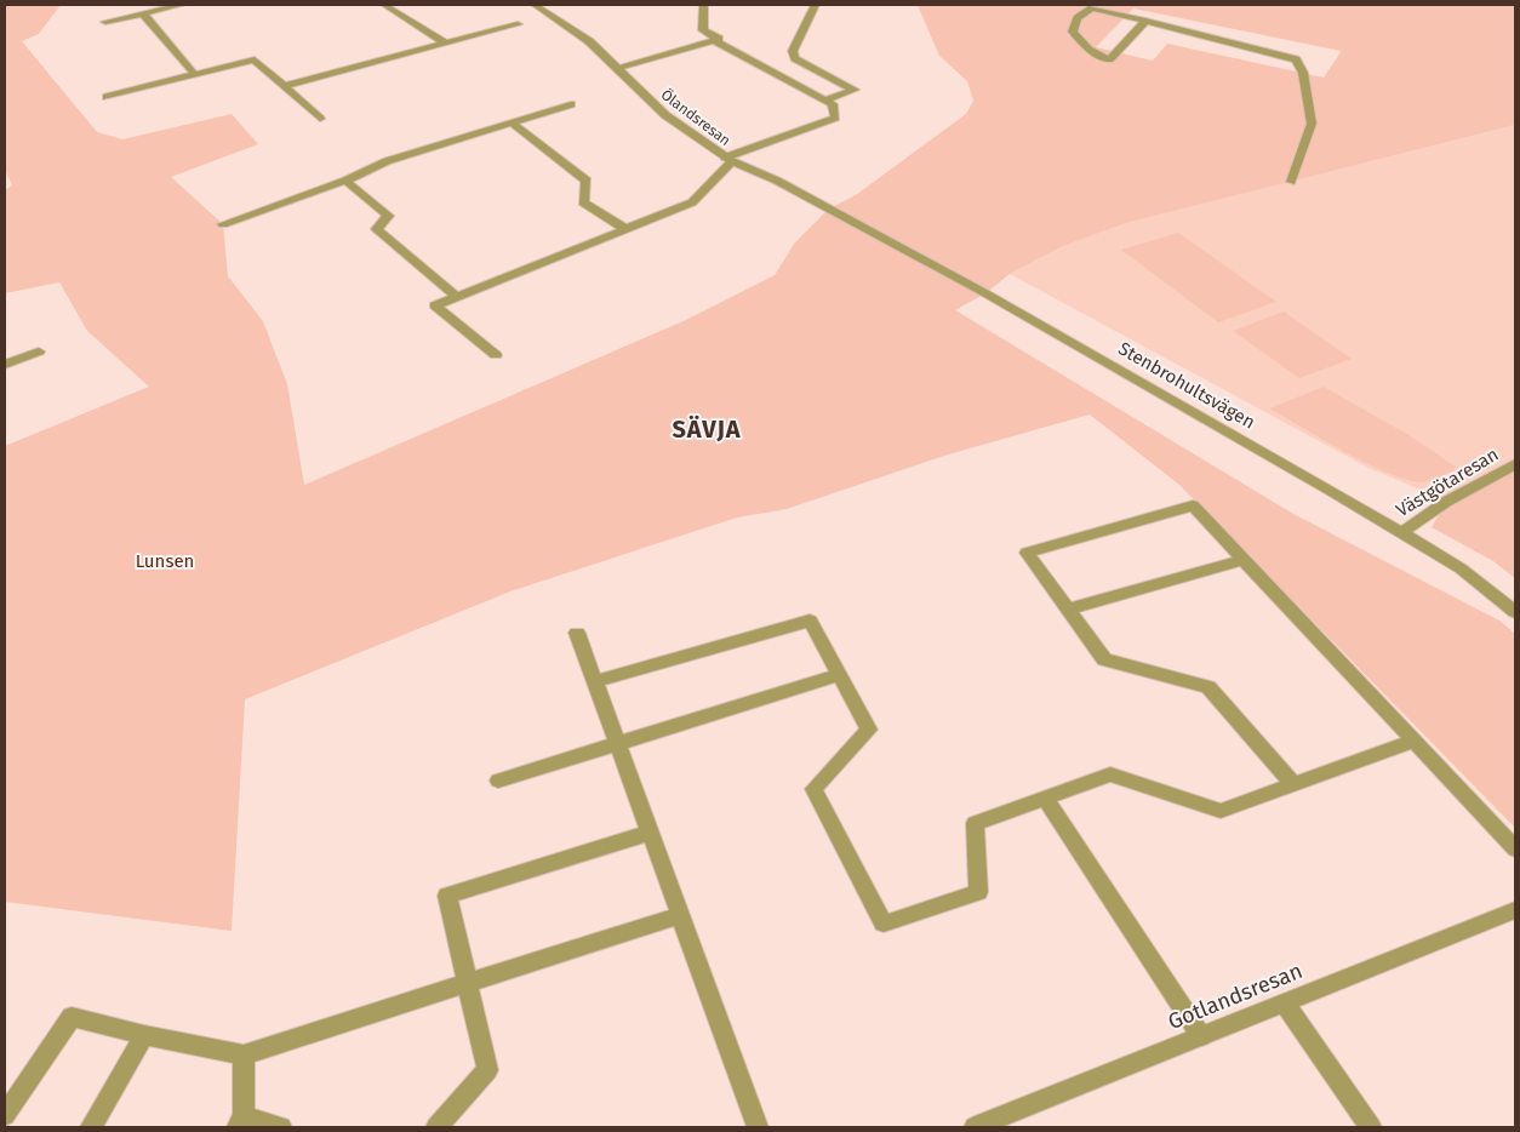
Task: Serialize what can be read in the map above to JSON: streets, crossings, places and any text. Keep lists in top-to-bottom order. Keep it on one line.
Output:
{"streets":{"street":["Ölandsresan","Stenbrohultsvägen","Västgötaresan","Gotlandsresan"]},"crossings":[["Ölandsresan","Stenbrohultsvägen"],["Stenbrohultsvägen","Västgötaresan"]],"districts":["SÄVJA"],"parks":["Lunsen"]}
